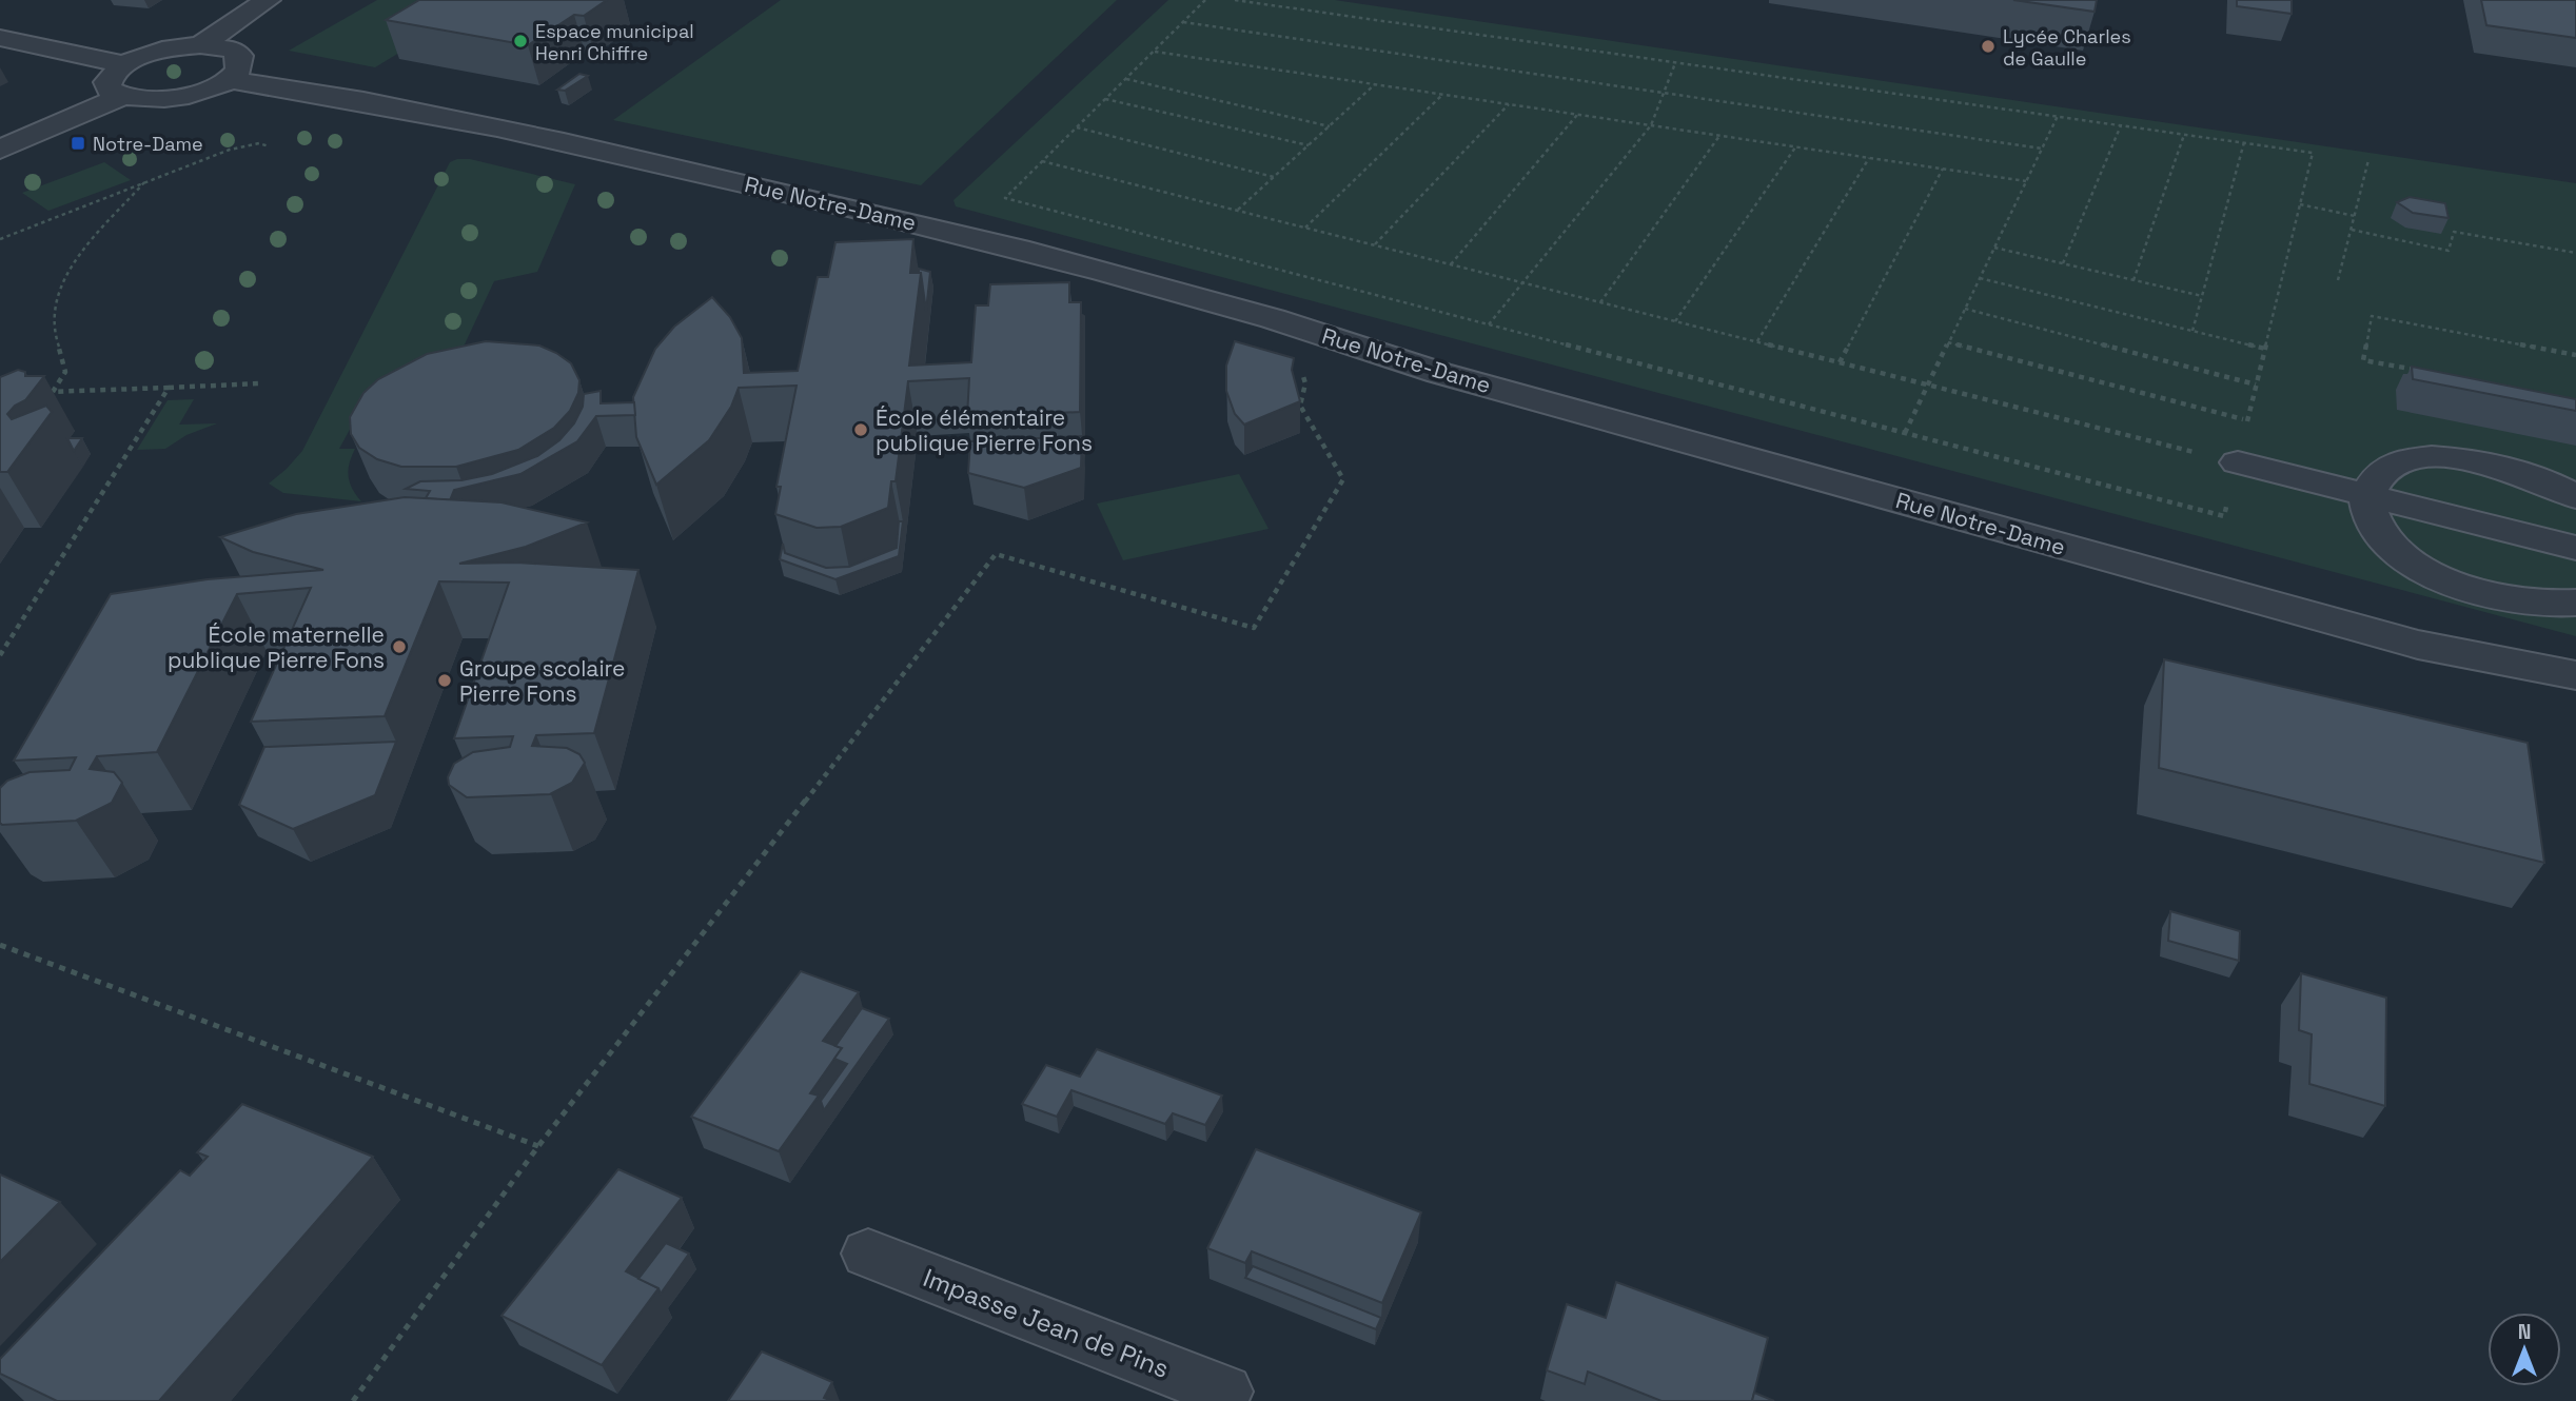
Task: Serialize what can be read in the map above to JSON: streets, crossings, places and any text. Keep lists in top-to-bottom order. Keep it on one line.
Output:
{"streets":{"street":["Rue Notre-Dame","Impasse Jean de Pins"]},"places":{"other":["Espace municipal Henri Chiffre","Lycée Charles de Gaulle","École élémentaire publique Pierre Fons","École maternelle publique Pierre Fons","Groupe scolaire Pierre Fons"],"transit":["Notre-Dame"]},"north":"top"}
